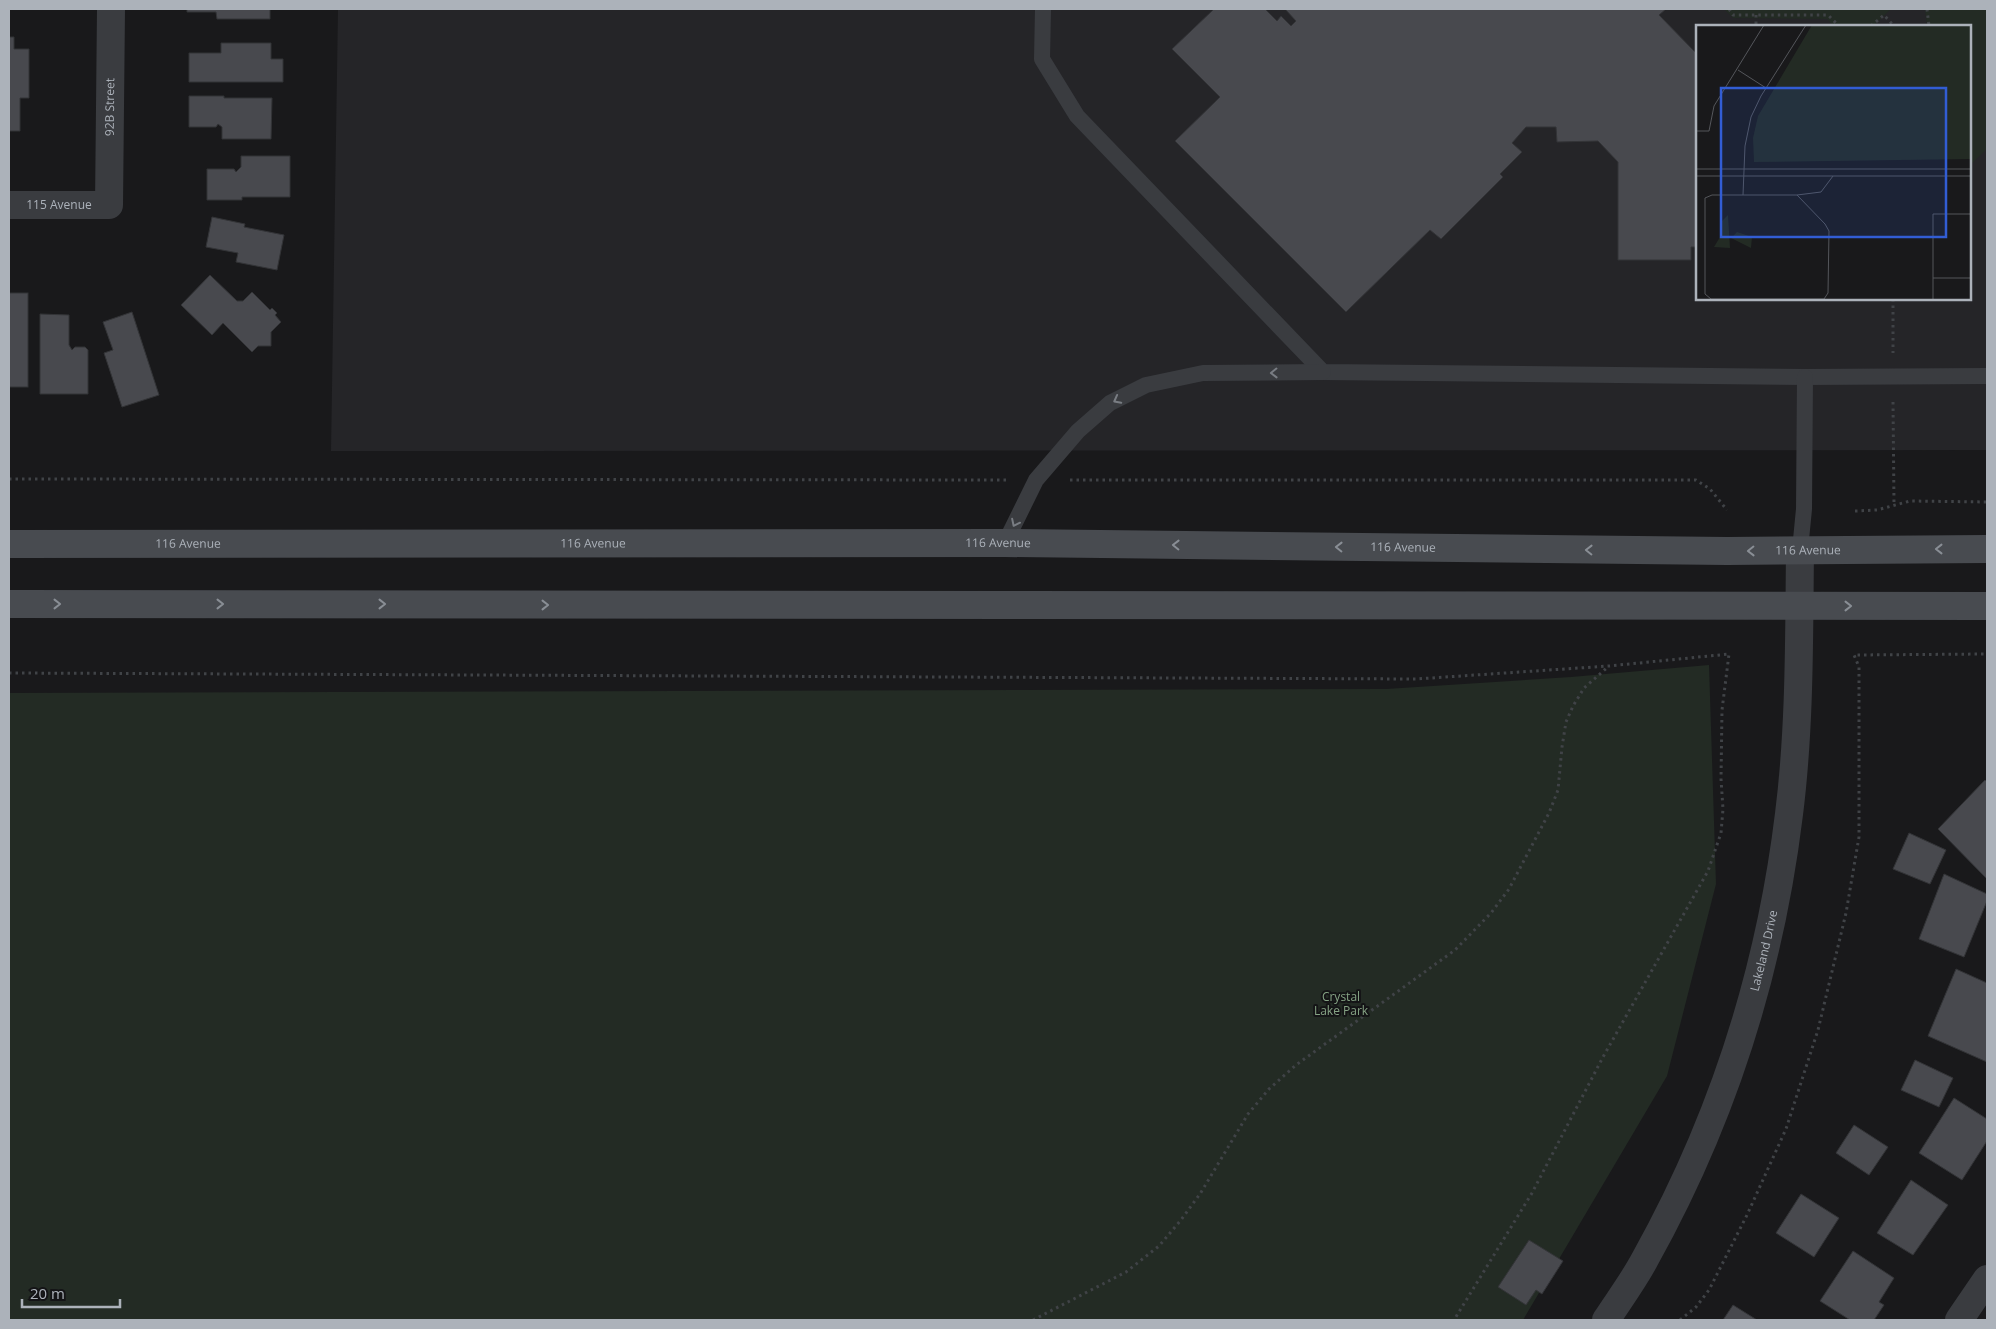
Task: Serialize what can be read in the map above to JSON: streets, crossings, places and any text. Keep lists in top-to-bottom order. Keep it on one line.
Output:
{"streets":{"main road":["116 Avenue"],"street":["92B Street","115 Avenue","Lakeland Drive"]},"crossings":[["92B Street","115 Avenue"],["116 Avenue","Lakeland Drive"]],"parks":["Crystal Lake Park"],"scale_bar":"20 m"}
